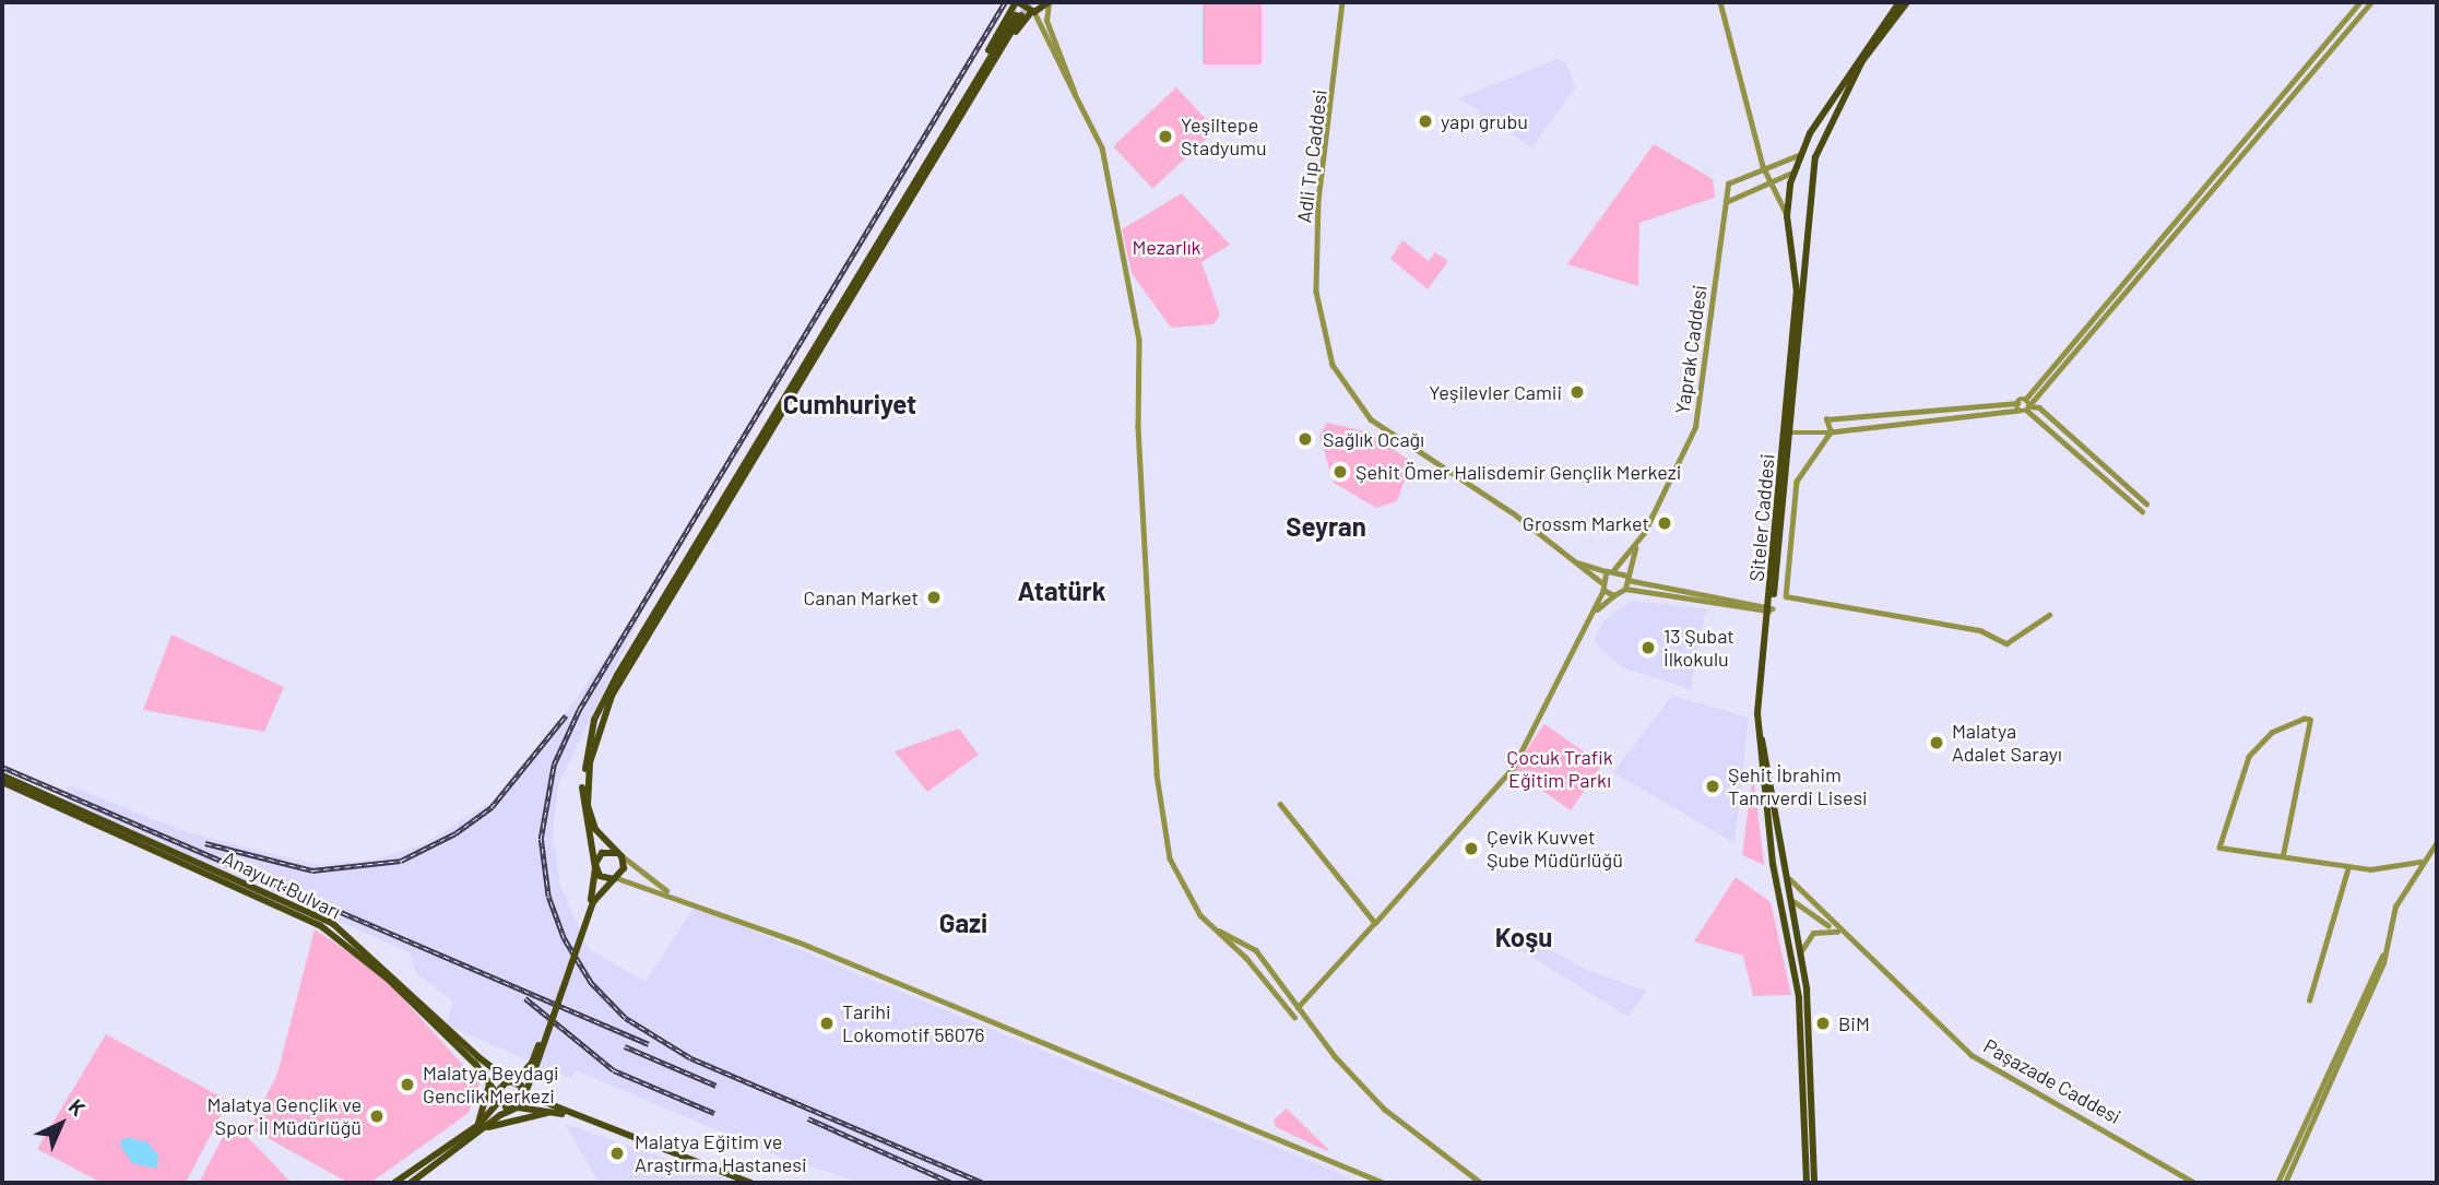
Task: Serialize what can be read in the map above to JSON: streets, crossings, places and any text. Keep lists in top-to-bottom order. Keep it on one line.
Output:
{"streets":{"main road":["Siteler Caddesi","Anayurt Bulvarı"],"street":["Adli Tıp Caddesi","Yaprak Caddesi","Paşazade Caddesi"]},"crossings":[["Adli Tıp Caddesi","Yaprak Caddesi"],["Yaprak Caddesi","Siteler Caddesi"],["Siteler Caddesi","Paşazade Caddesi"]],"districts":["Cumhuriyet","Seyran","Atatürk","Gazi","Koşu"],"parks":["Mezarlık","Çocuk Trafik Eğitim Parkı"],"places":["yapı grubu","Yeşiltepe Stadyumu","Yeşilevler Camii","Sağlık Ocağı","Şehit Ömer Halisdemir Gençlik Merkezi","Grossm Market","Canan Market","13 Şubat İlkokulu","Malatya Adalet Sarayı","Şehit İbrahim Tanrıverdi Lisesi","Çevik Kuvvet Şube Müdürlüğü","Tarihi Lokomotif 56076","BiM","Malatya Beydagi Genclik Merkezi","Malatya Gençlik ve Spor İl Müdürlüğü","Malatya Eğitim ve Araştırma Hastanesi"],"north":"top right"}
